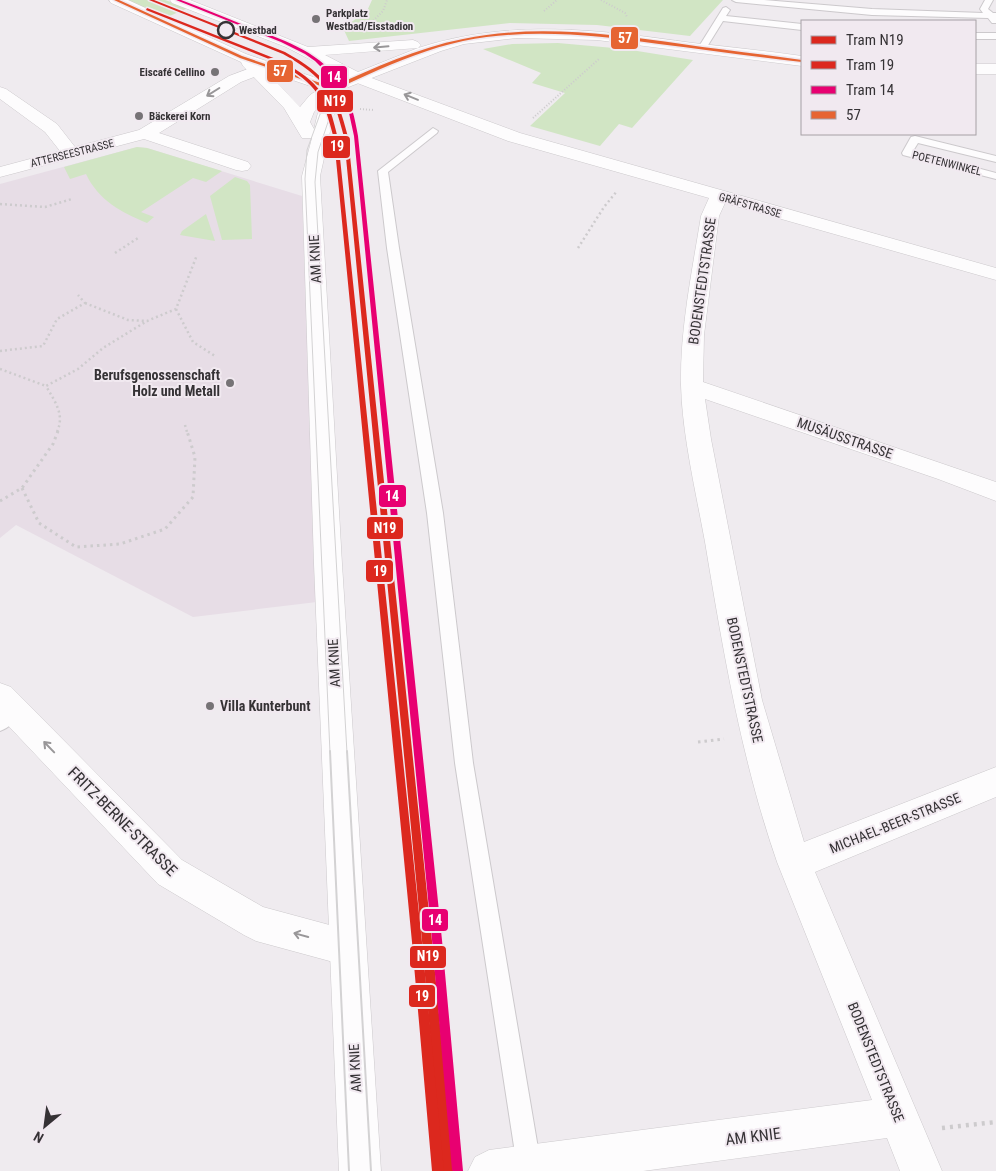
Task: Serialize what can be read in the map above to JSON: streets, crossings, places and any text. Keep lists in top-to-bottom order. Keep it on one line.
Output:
{"streets":{"street":["ATTERSEESTRASSE","GRÄFSTRASSE","AM KNIE","BODENSTEDTSTRASSE","MUSÄUSSTRASSE","FRITZ-BERNE-STRASSE","MICHAEL-BEER-STRASSE"],"lane":["POETENWINKEL"]},"crossings":[["GRÄFSTRASSE","BODENSTEDTSTRASSE"],["AM KNIE","BODENSTEDTSTRASSE"],["AM KNIE","FRITZ-BERNE-STRASSE"],["BODENSTEDTSTRASSE","MUSÄUSSTRASSE"],["BODENSTEDTSTRASSE","MICHAEL-BEER-STRASSE"]],"one_way":["ATTERSEESTRASSE","FRITZ-BERNE-STRASSE"],"places":["Parkplatz Westbad/Eisstadion","Westbad","Eiscafé Cellino","Bäckerei Korn","Berufsgenossenschaft Holz und Metall","Villa Kunterbunt"],"lines":["tram line N19","tram line 14","transit line 57","tram line 19"],"legend":["Tram N19","Tram 19","Tram 14","57"],"north":"bottom left"}
